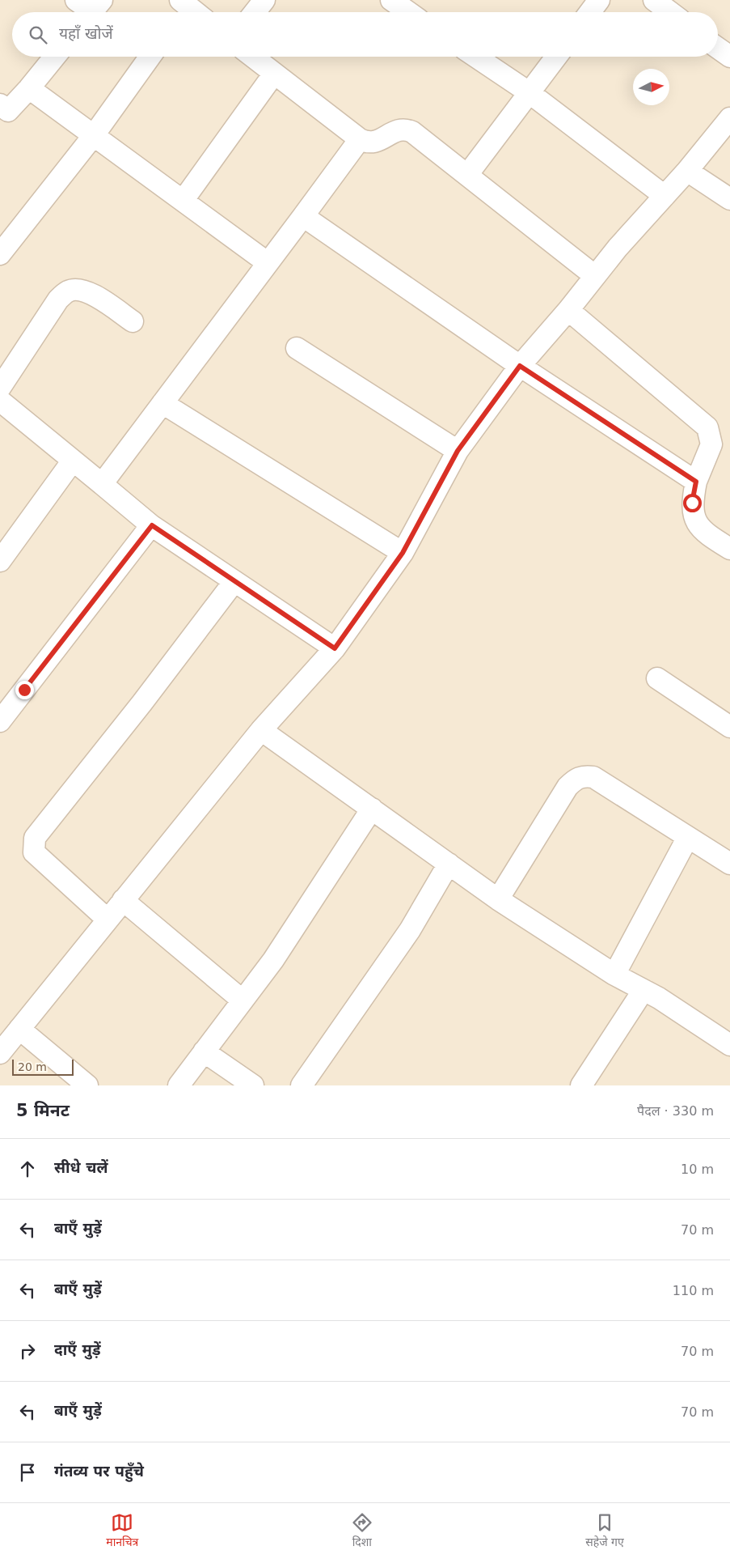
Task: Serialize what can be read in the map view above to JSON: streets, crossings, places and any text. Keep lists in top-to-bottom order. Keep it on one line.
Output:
{"scale_bar":"20 m","north":"right","page":{"search":"यहाँ खोजें","scale":"20 m","heading":["5 मिनट","पैदल · 330 m"],"list":[["सीधे चलें","10 m"],["बाएँ मुड़ें","70 m"],["बाएँ मुड़ें","110 m"],["दाएँ मुड़ें","70 m"],["बाएँ मुड़ें","70 m"],"गंतव्य पर पहुँचे"],"nav":["मानचित्र","दिशा","सहेजे गए"]}}
